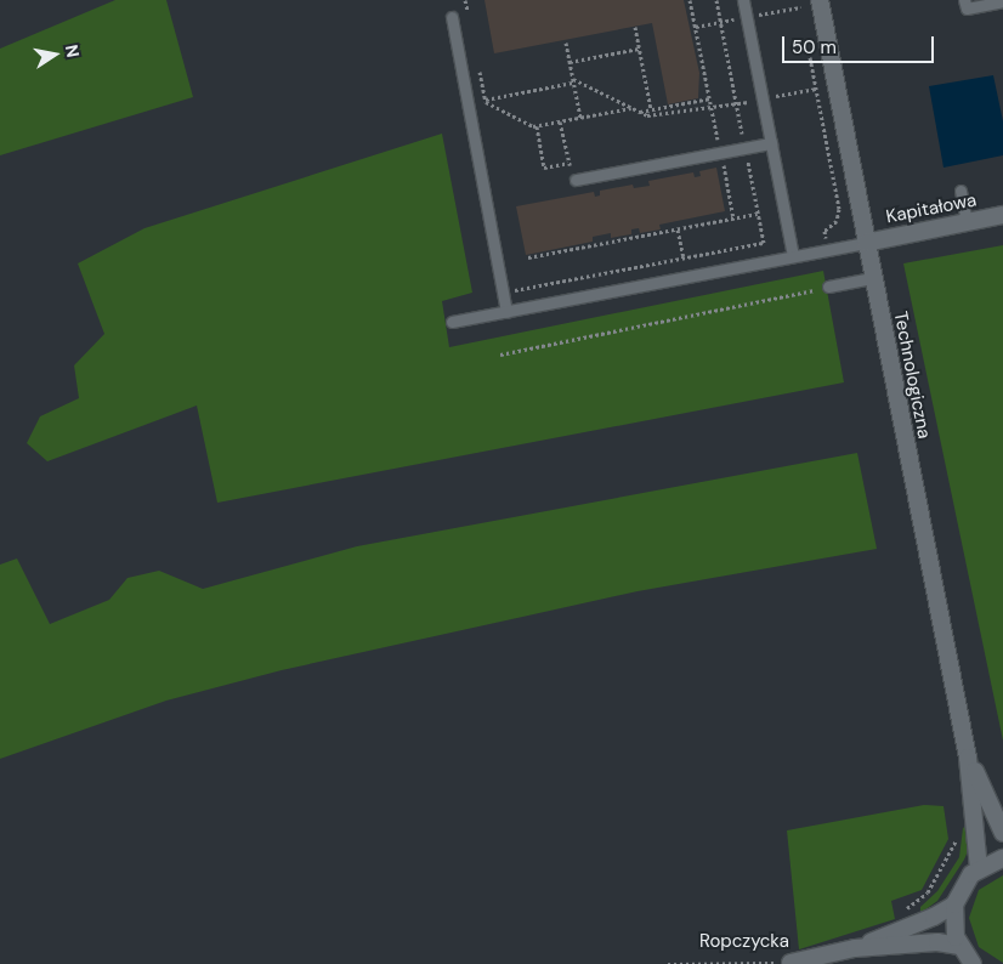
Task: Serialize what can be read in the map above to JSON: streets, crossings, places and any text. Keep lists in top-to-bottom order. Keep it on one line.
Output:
{"streets":{"street":["Kapitałowa","Technologiczna","Ropczycka"]},"crossings":[["Kapitałowa","Technologiczna"]],"scale_bar":"50 m","north":"right"}
